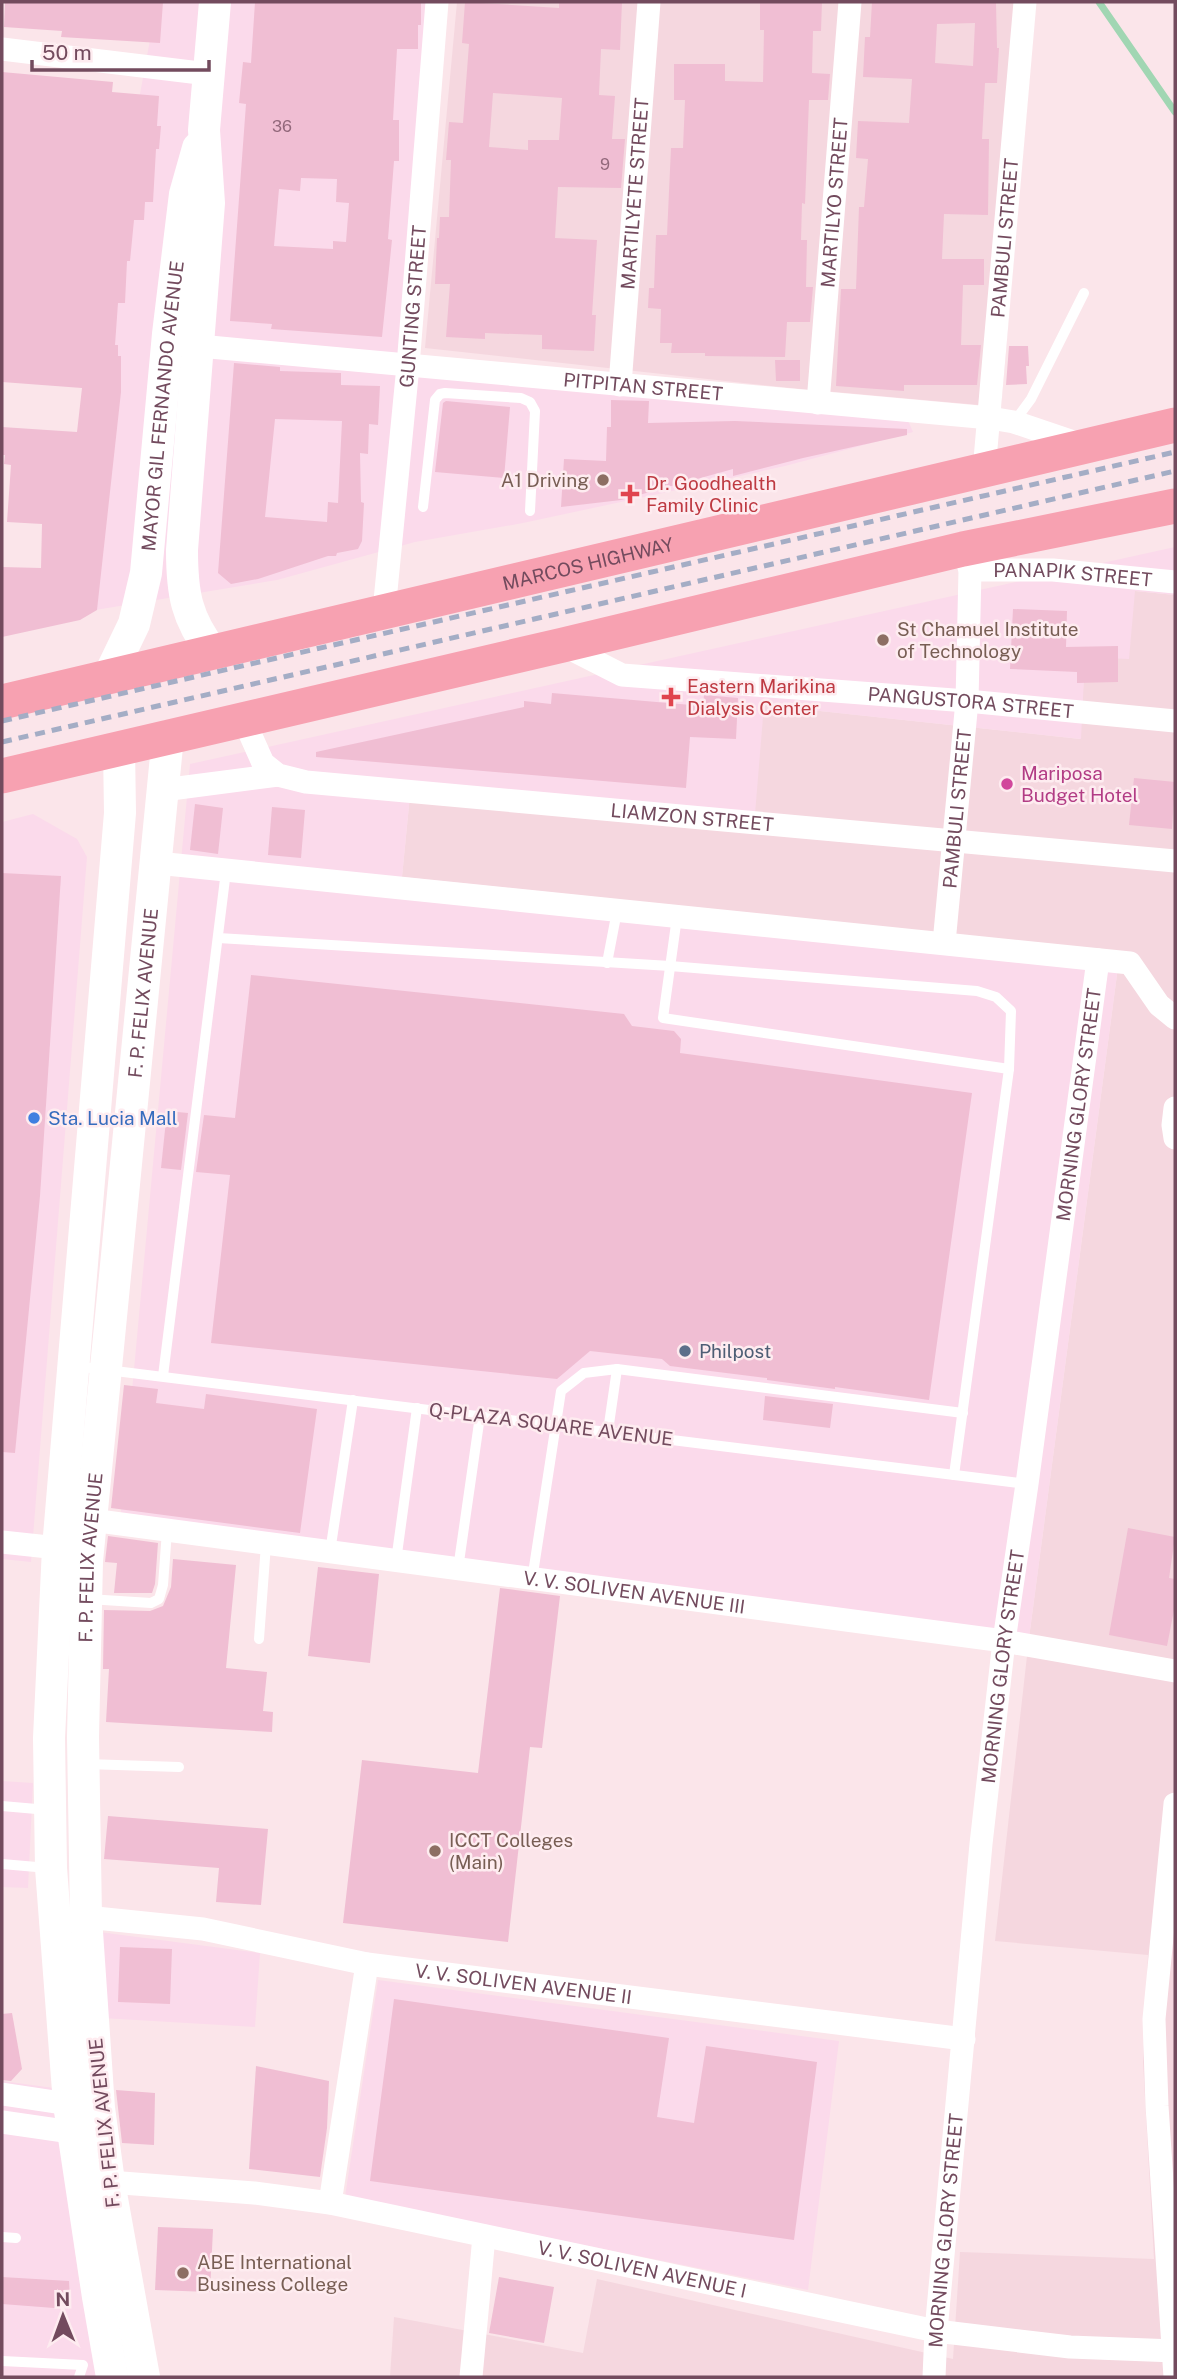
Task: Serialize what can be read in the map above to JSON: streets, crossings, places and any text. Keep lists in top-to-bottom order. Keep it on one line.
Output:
{"streets":{"main road":["MAYOR GIL FERNANDO AVENUE","MARCOS HIGHWAY","F. P. FELIX AVENUE"],"street":["MARTILYETE STREET","MARTILYO STREET","PAMBULI STREET","GUNTING STREET","PITPITAN STREET","PANAPIK STREET","PANGUSTORA STREET","LIAMZON STREET","MORNING GLORY STREET","V. V. SOLIVEN AVENUE III","V. V. SOLIVEN AVENUE II","V. V. SOLIVEN AVENUE I"],"lane":["Q-PLAZA SQUARE AVENUE"]},"crossings":[["MARTILYETE STREET","PITPITAN STREET"],["MARTILYO STREET","PITPITAN STREET"],["PAMBULI STREET","PITPITAN STREET"],["PAMBULI STREET","MARCOS HIGHWAY"],["PAMBULI STREET","PANAPIK STREET"],["PAMBULI STREET","PANGUSTORA STREET"],["PAMBULI STREET","LIAMZON STREET"],["GUNTING STREET","PITPITAN STREET"],["GUNTING STREET","MARCOS HIGHWAY"],["PITPITAN STREET","MAYOR GIL FERNANDO AVENUE"],["PITPITAN STREET","MARCOS HIGHWAY"],["MAYOR GIL FERNANDO AVENUE","MARCOS HIGHWAY"],["F. P. FELIX AVENUE","Q-PLAZA SQUARE AVENUE"],["F. P. FELIX AVENUE","V. V. SOLIVEN AVENUE III"],["F. P. FELIX AVENUE","V. V. SOLIVEN AVENUE II"],["F. P. FELIX AVENUE","V. V. SOLIVEN AVENUE I"],["MORNING GLORY STREET","Q-PLAZA SQUARE AVENUE"],["MORNING GLORY STREET","V. V. SOLIVEN AVENUE III"],["MORNING GLORY STREET","V. V. SOLIVEN AVENUE II"],["MORNING GLORY STREET","V. V. SOLIVEN AVENUE I"]],"places":{"other":["A1 Driving","St Chamuel Institute of Technology","Mariposa Budget Hotel","Sta. Lucia Mall","Philpost","ICCT Colleges (Main)","ABE International Business College"],"health":["Dr. Goodhealth Family Clinic","Eastern Marikina Dialysis Center"]},"house_numbers":["36","9"],"scale_bar":"50 m","north":"top"}
